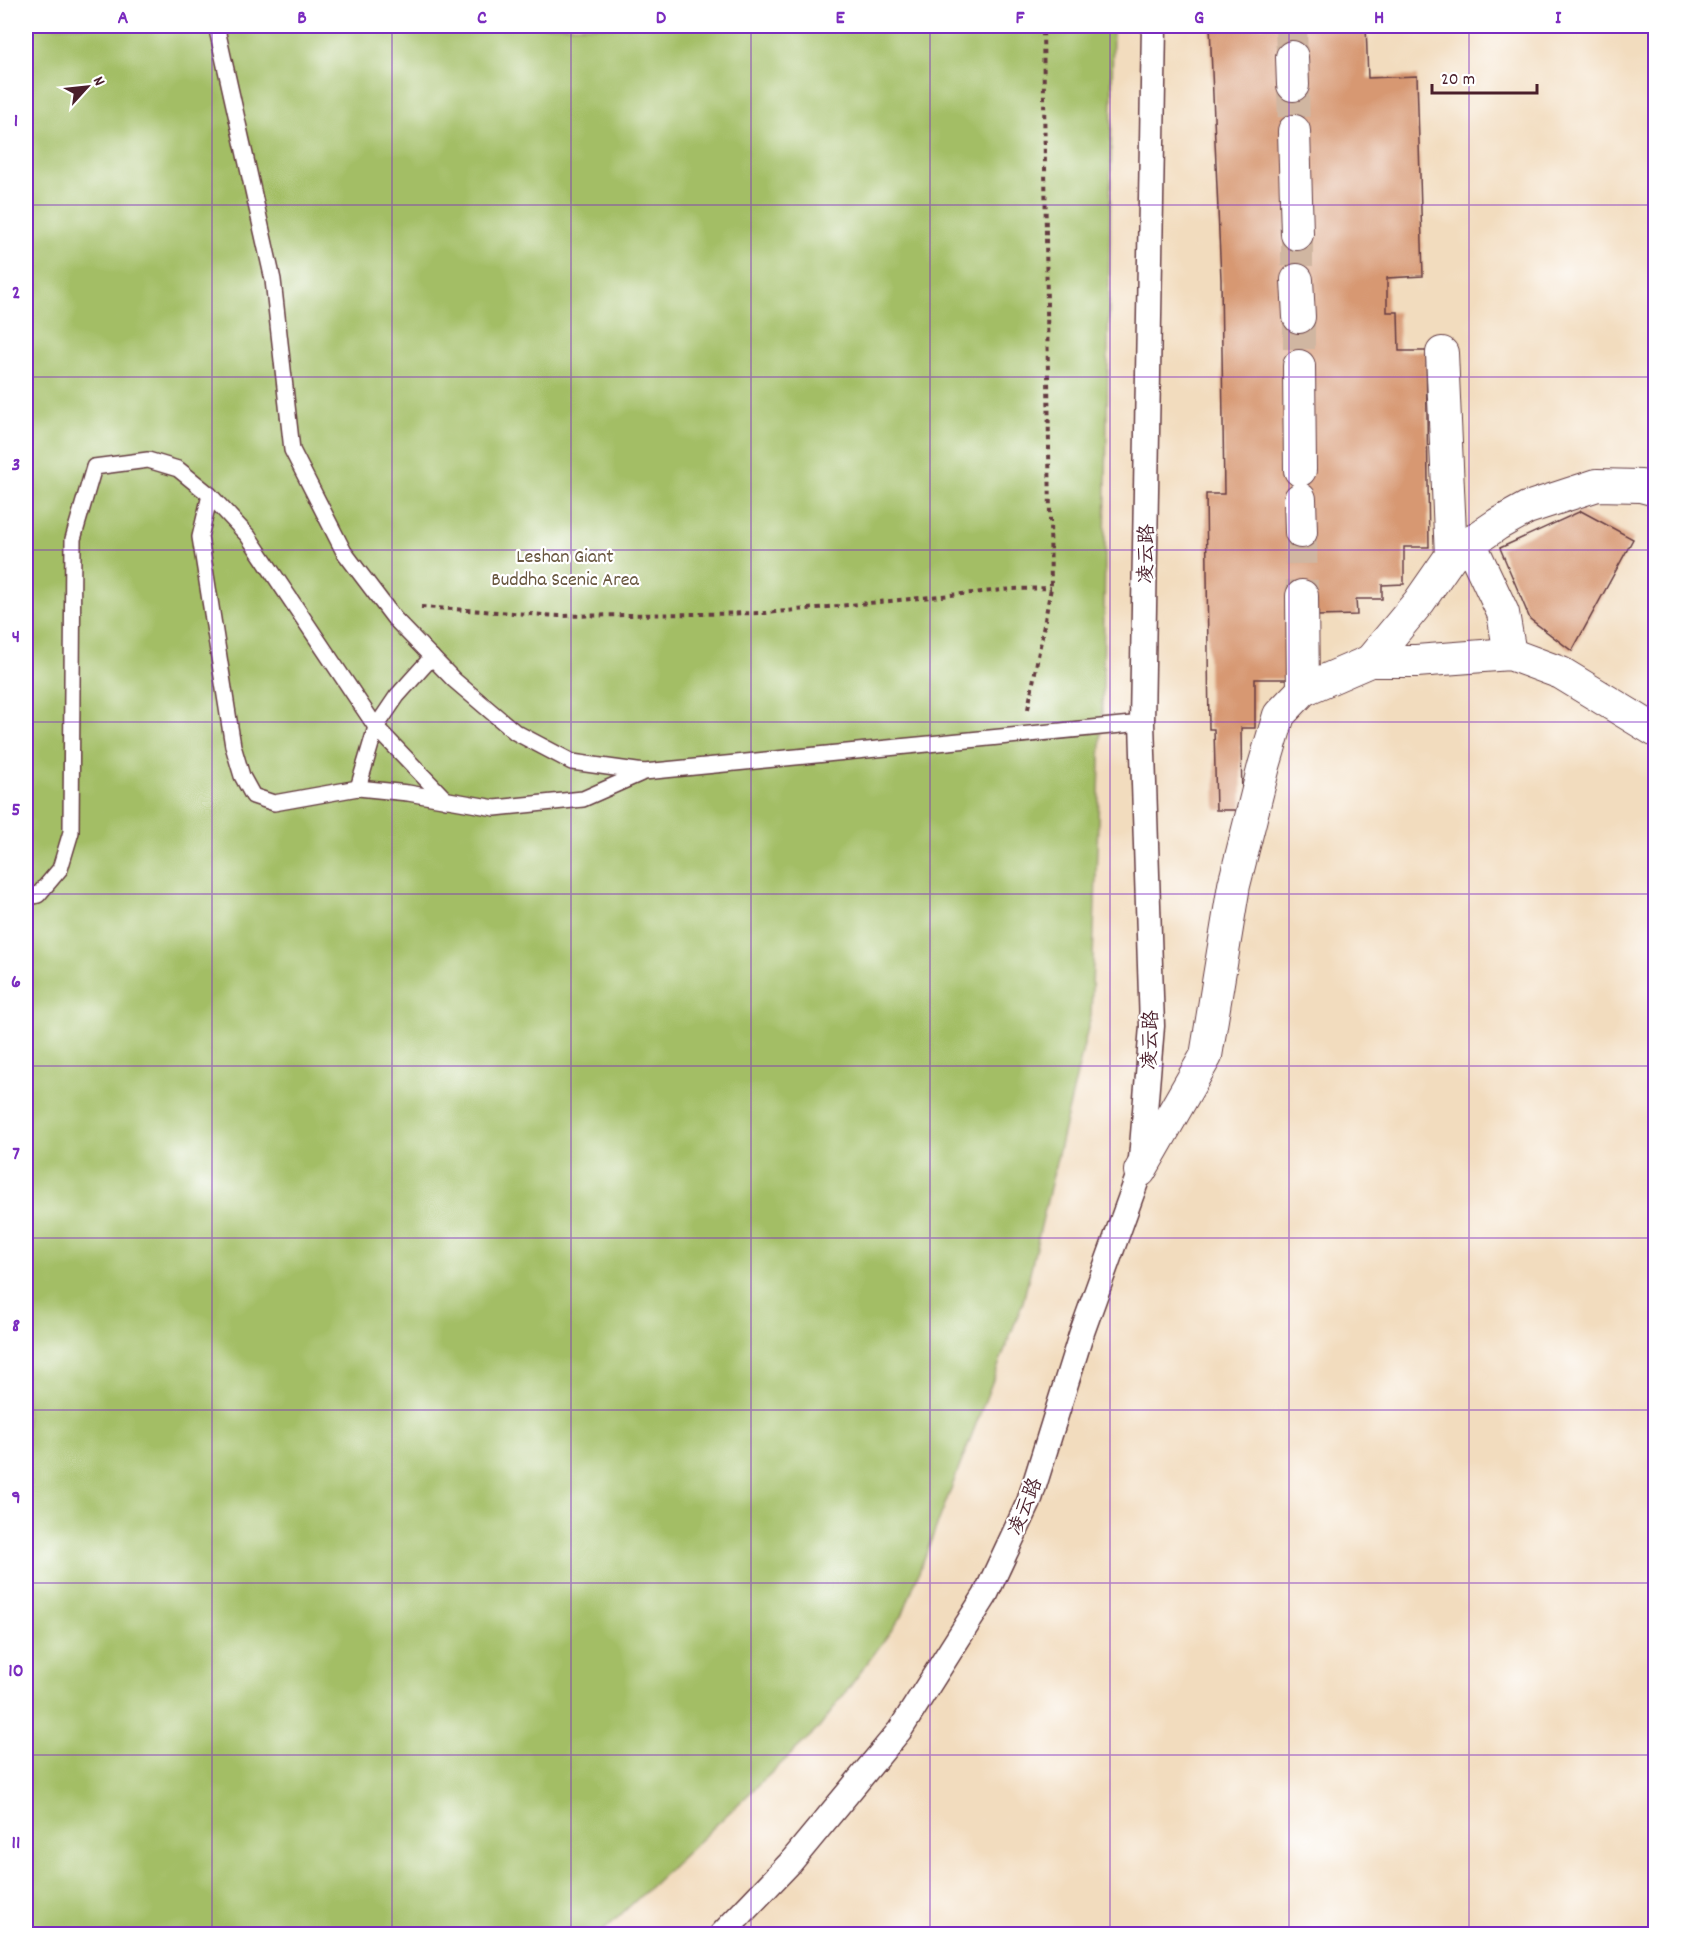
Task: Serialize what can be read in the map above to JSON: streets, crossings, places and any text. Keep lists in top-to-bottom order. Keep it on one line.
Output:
{"streets":{"street":["凌云路"]},"parks":["Leshan Giant Buddha Scenic Area"],"scale_bar":"20 m","north":"top right","grid":{"columns":["A","B","C","D","E","F","G","H","I"],"rows":["1","2","3","4","5","6","7","8","9","10","11"]}}
